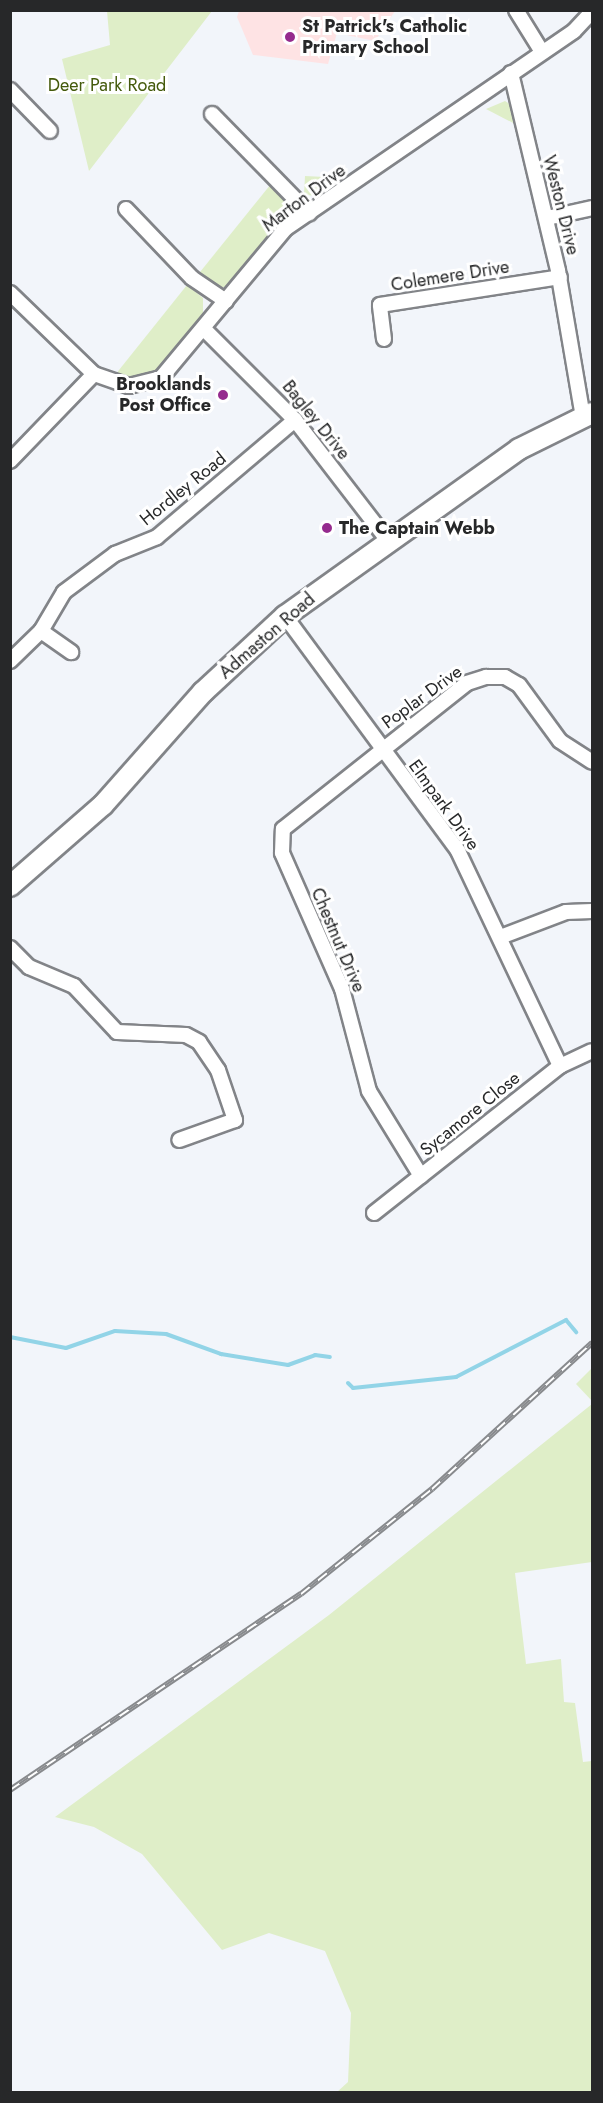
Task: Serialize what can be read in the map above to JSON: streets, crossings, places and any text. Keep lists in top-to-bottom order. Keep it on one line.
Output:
{"streets":{"street":["Marton Drive","Weston Drive","Colemere Drive","Bagley Drive","Hordley Road","Admaston Road","Poplar Drive","Elmpark Drive","Chestnut Drive","Sycamore Close"]},"crossings":[["Marton Drive","Weston Drive"],["Marton Drive","Bagley Drive"],["Weston Drive","Colemere Drive"],["Weston Drive","Admaston Road"],["Bagley Drive","Hordley Road"],["Bagley Drive","Admaston Road"],["Admaston Road","Elmpark Drive"],["Poplar Drive","Elmpark Drive"],["Poplar Drive","Chestnut Drive"],["Elmpark Drive","Chestnut Drive"],["Elmpark Drive","Sycamore Close"],["Chestnut Drive","Sycamore Close"]],"parks":["Deer Park Road"],"places":["St Patrick's Catholic Primary School","Brooklands Post Office","The Captain Webb"]}
